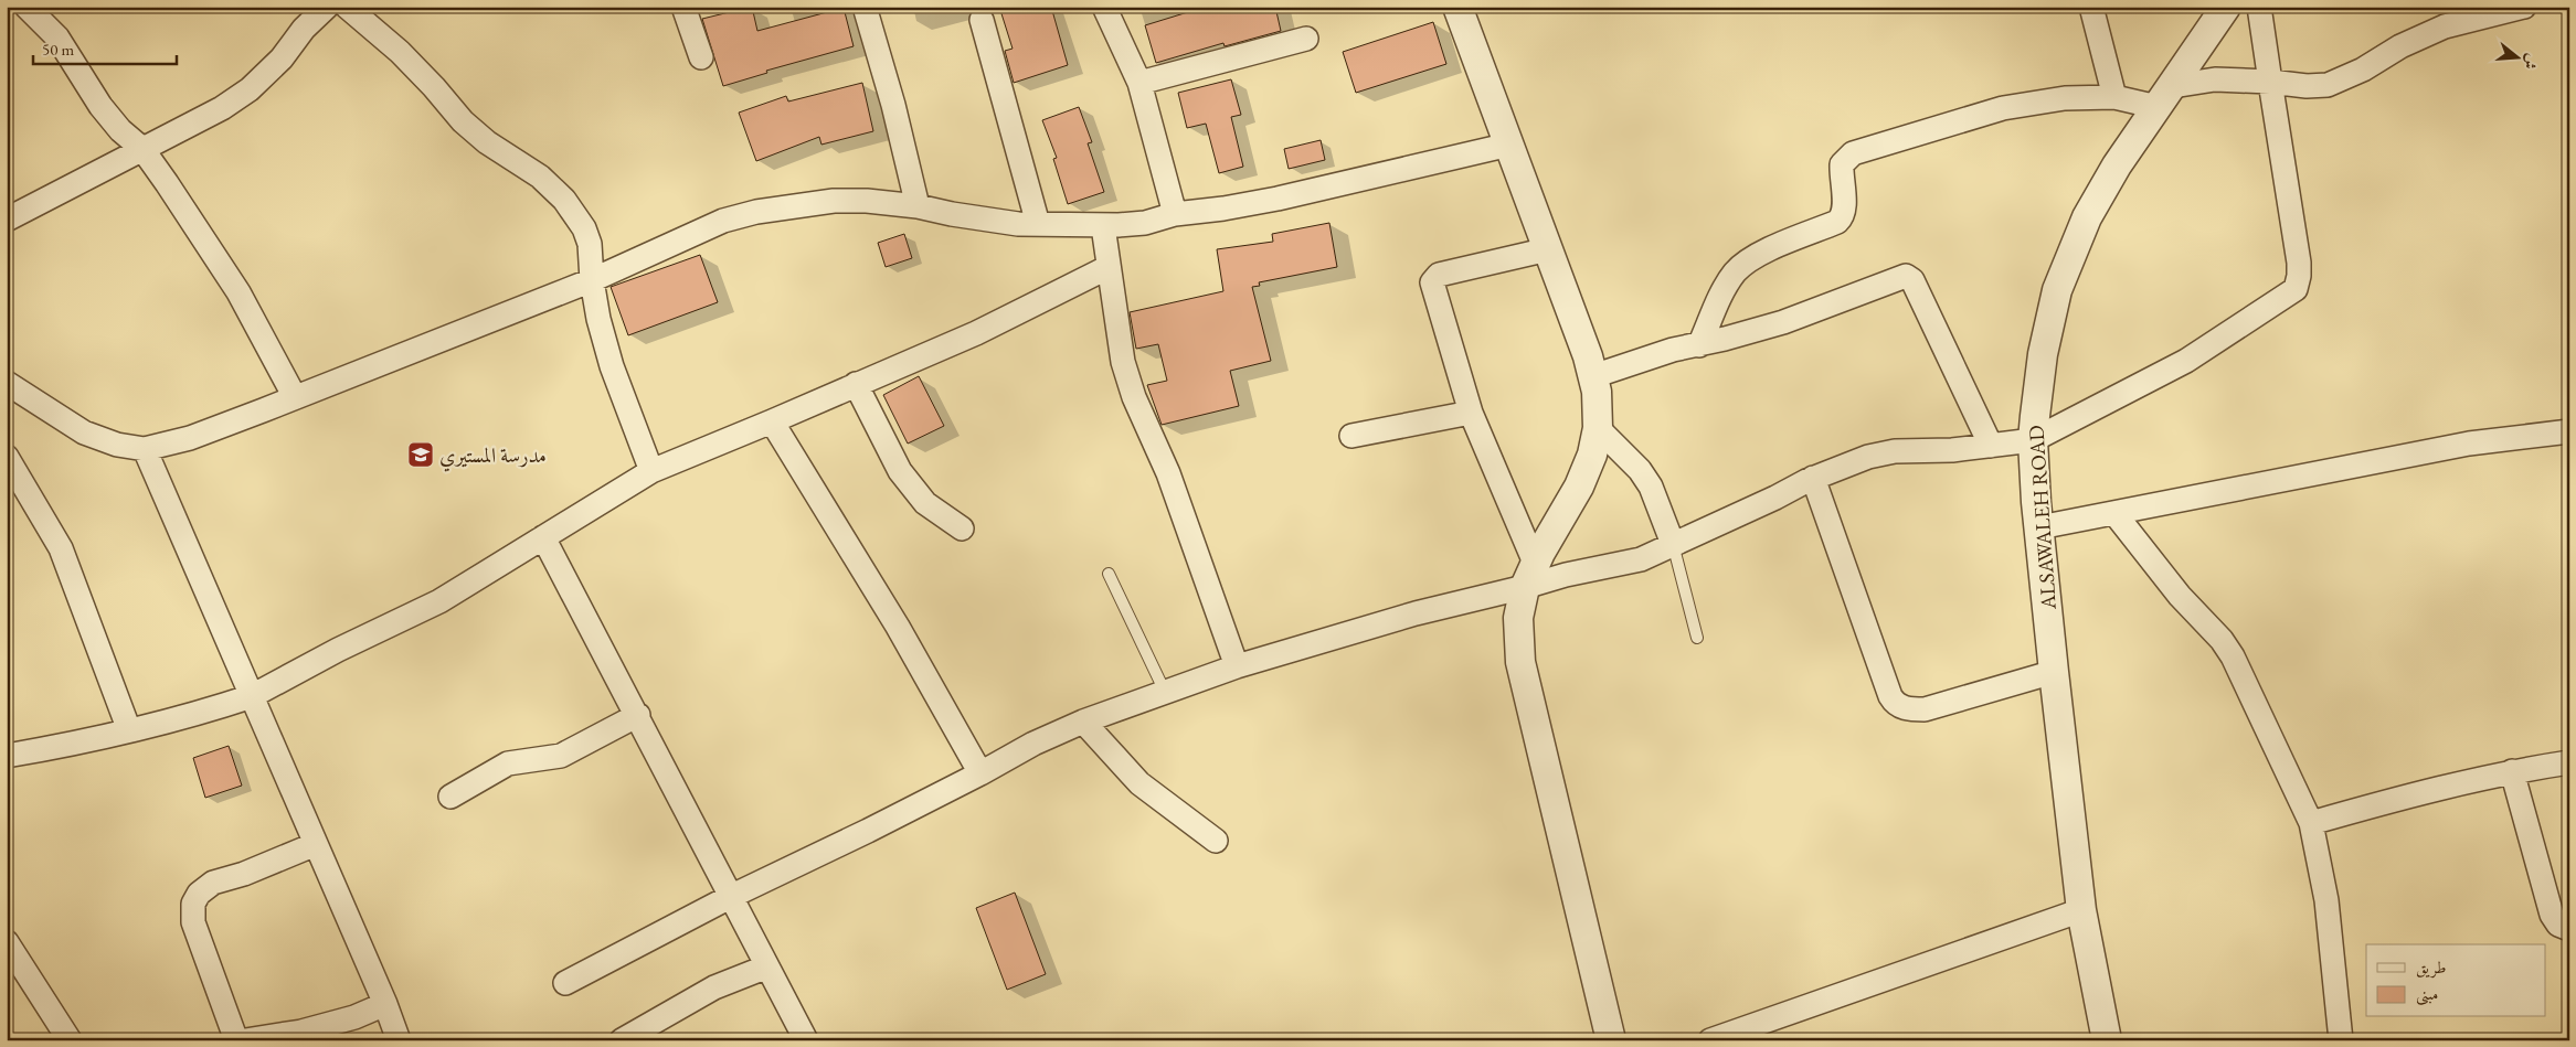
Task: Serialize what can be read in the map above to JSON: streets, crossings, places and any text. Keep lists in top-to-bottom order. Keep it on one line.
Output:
{"streets":{"street":["ALSAWALEH ROAD"]},"places":{"school or university":["مدرسة المستيري"]},"legend":["طريق","مبنى"],"scale_bar":"50 m","north":"right"}
